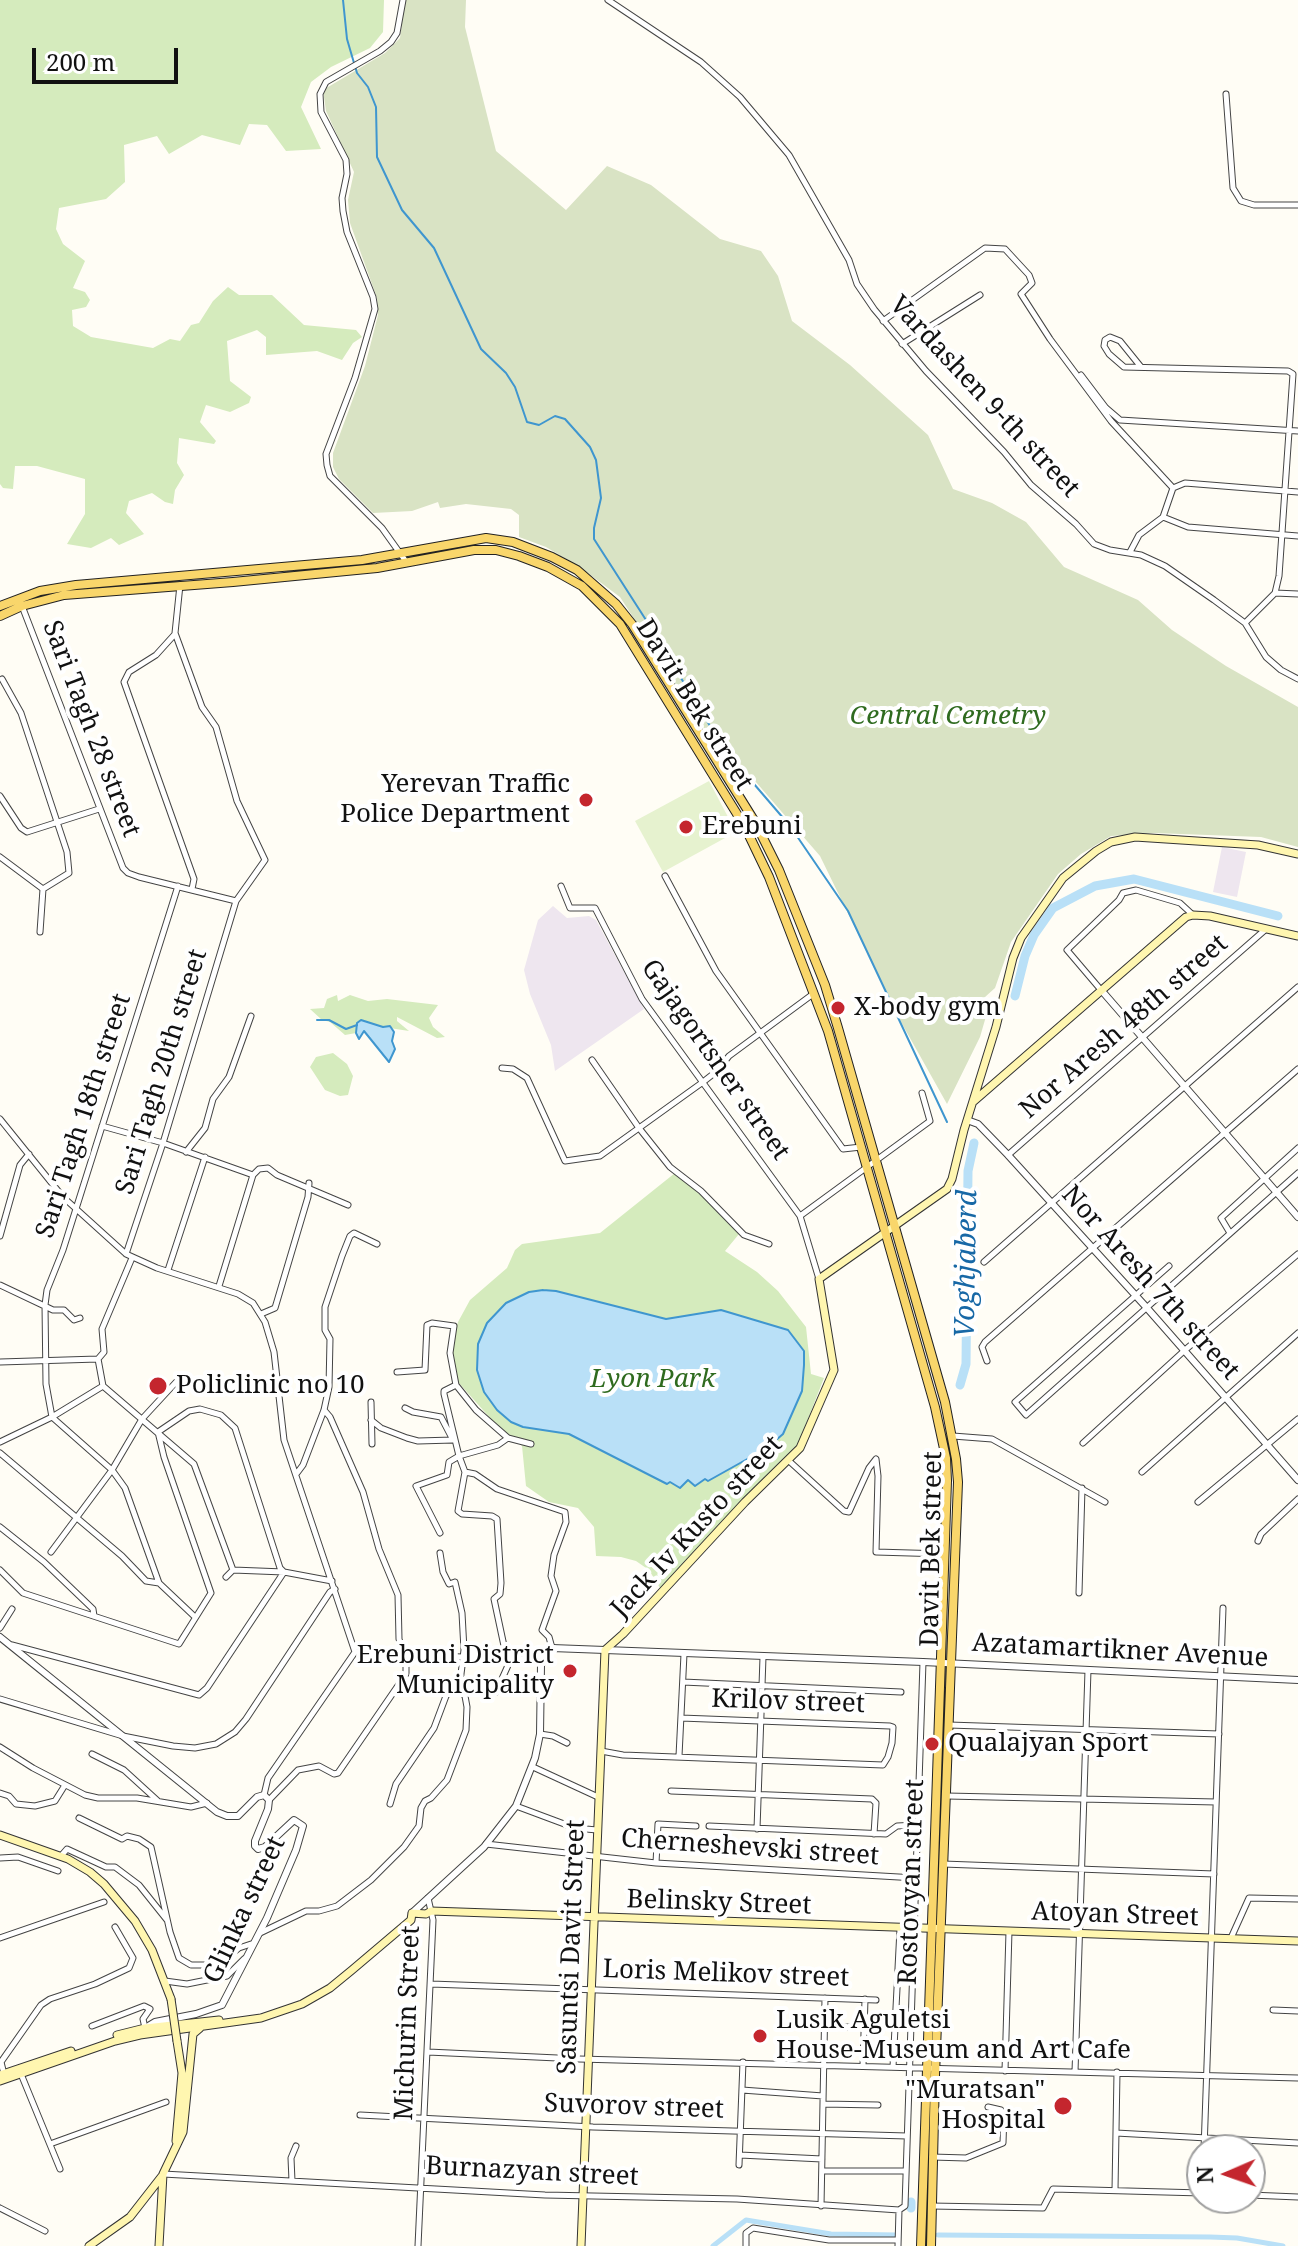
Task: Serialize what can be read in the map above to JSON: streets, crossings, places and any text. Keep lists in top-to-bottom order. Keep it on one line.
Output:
{"streets":{"main road":["Davit Bek street","Jack Iv Kusto street","Rostovyan street","Belinsky Street","Atoyan Street","Sasuntsi Davit Street"],"street":["Vardashen 9-th street","Sari Tagh 28 street","Nor Aresh 48th street","Gajagortsner street","Sari Tagh 20th street","Sari Tagh 18th street","Nor Aresh 7th street","Azatamartikner Avenue","Krilov street","Cherneshevski street","Glinka street","Loris Melikov street","Michurin Street","Suvorov street","Burnazyan street"]},"crossings":[["Davit Bek street","Sari Tagh 28 street"],["Davit Bek street","Azatamartikner Avenue"],["Davit Bek street","Rostovyan street"],["Sari Tagh 28 street","Sari Tagh 18th street"],["Nor Aresh 48th street","Nor Aresh 7th street"],["Gajagortsner street","Jack Iv Kusto street"],["Jack Iv Kusto street","Azatamartikner Avenue"],["Jack Iv Kusto street","Sasuntsi Davit Street"],["Azatamartikner Avenue","Rostovyan street"],["Azatamartikner Avenue","Sasuntsi Davit Street"],["Cherneshevski street","Sasuntsi Davit Street"],["Rostovyan street","Belinsky Street"],["Rostovyan street","Atoyan Street"],["Belinsky Street","Atoyan Street"],["Belinsky Street","Sasuntsi Davit Street"],["Belinsky Street","Michurin Street"],["Sasuntsi Davit Street","Loris Melikov street"],["Sasuntsi Davit Street","Suvorov street"],["Sasuntsi Davit Street","Burnazyan street"],["Loris Melikov street","Michurin Street"],["Michurin Street","Suvorov street"],["Michurin Street","Burnazyan street"]],"water":["Voghjaberd"],"parks":["Central Cemetry","Lyon Park"],"places":["Yerevan Traffic Police Department","Erebuni","X-body gym","Policlinic no 10","Erebuni District Municipality","Qualajyan Sport","Lusik Aguletsi House-Museum and Art Cafe","\"Muratsan\" Hospital"],"scale_bar":"200 m","north":"left"}
